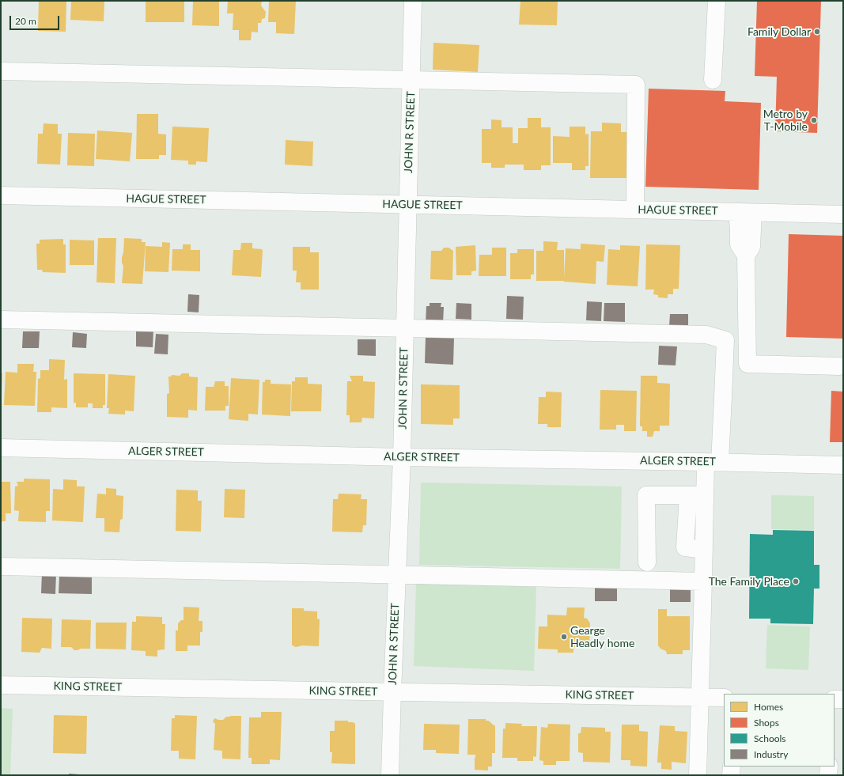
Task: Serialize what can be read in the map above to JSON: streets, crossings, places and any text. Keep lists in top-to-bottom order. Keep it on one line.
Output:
{"streets":{"street":["JOHN R STREET","HAGUE STREET","ALGER STREET","KING STREET"]},"crossings":[["JOHN R STREET","HAGUE STREET"],["JOHN R STREET","ALGER STREET"],["JOHN R STREET","KING STREET"]],"places":["Family Dollar","Metro by T-Mobile","The Family Place","Gearge Headly home"],"legend":["Homes","Shops","Schools","Industry"],"scale_bar":"20 m"}
